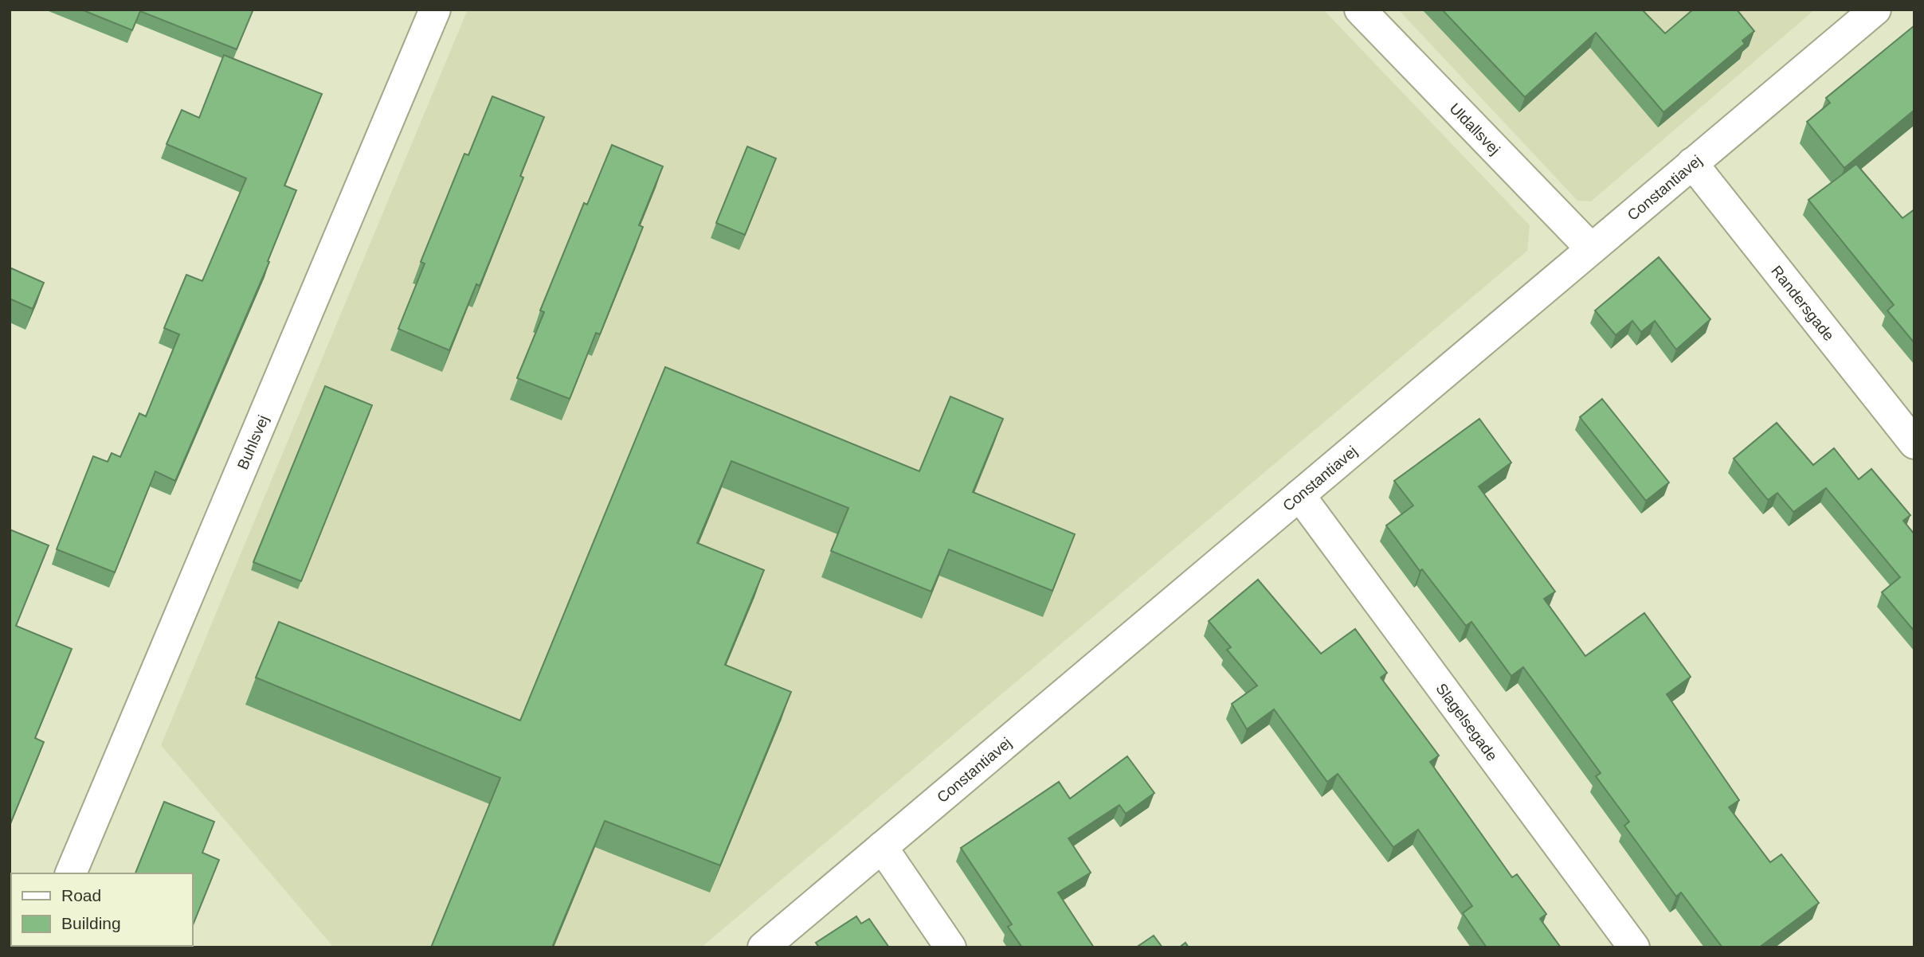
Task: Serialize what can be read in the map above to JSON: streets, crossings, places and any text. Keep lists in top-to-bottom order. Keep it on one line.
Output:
{"streets":{"street":["Uldallsvej","Constantiavej","Randersgade","Buhlsvej","Slagelsegade"]},"crossings":[["Uldallsvej","Constantiavej"],["Constantiavej","Randersgade"],["Constantiavej","Slagelsegade"]],"legend":["Road","Building"]}
